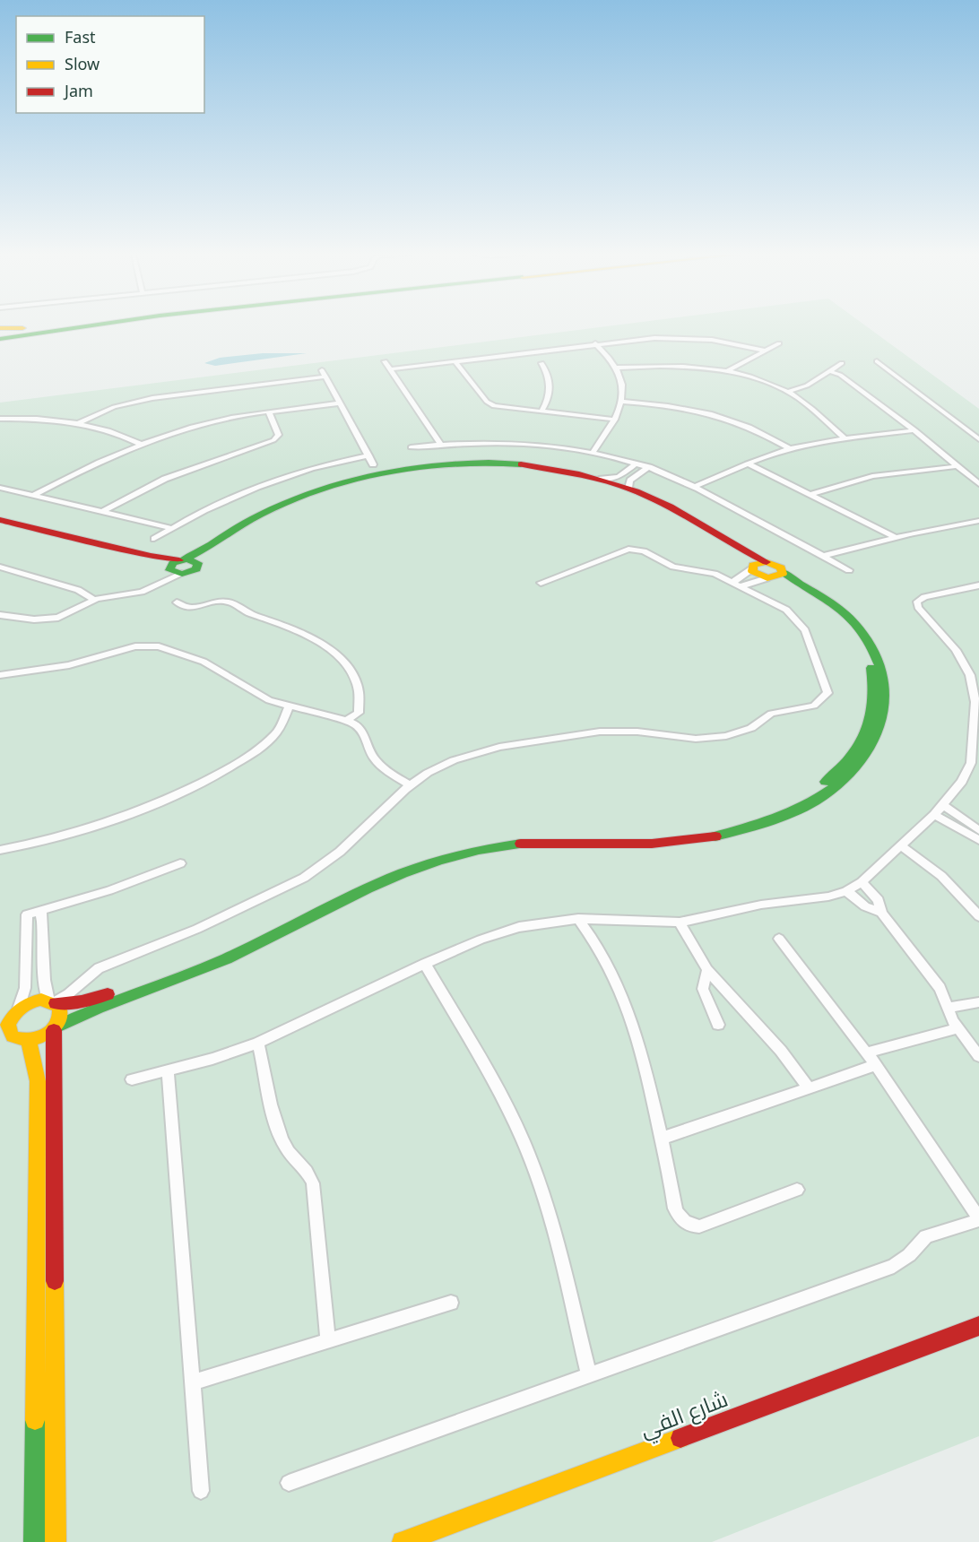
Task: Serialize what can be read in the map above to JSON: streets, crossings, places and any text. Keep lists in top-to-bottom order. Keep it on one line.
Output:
{"streets":{"main road":["شارع الفي"]},"legend":["Fast","Slow","Jam"]}
